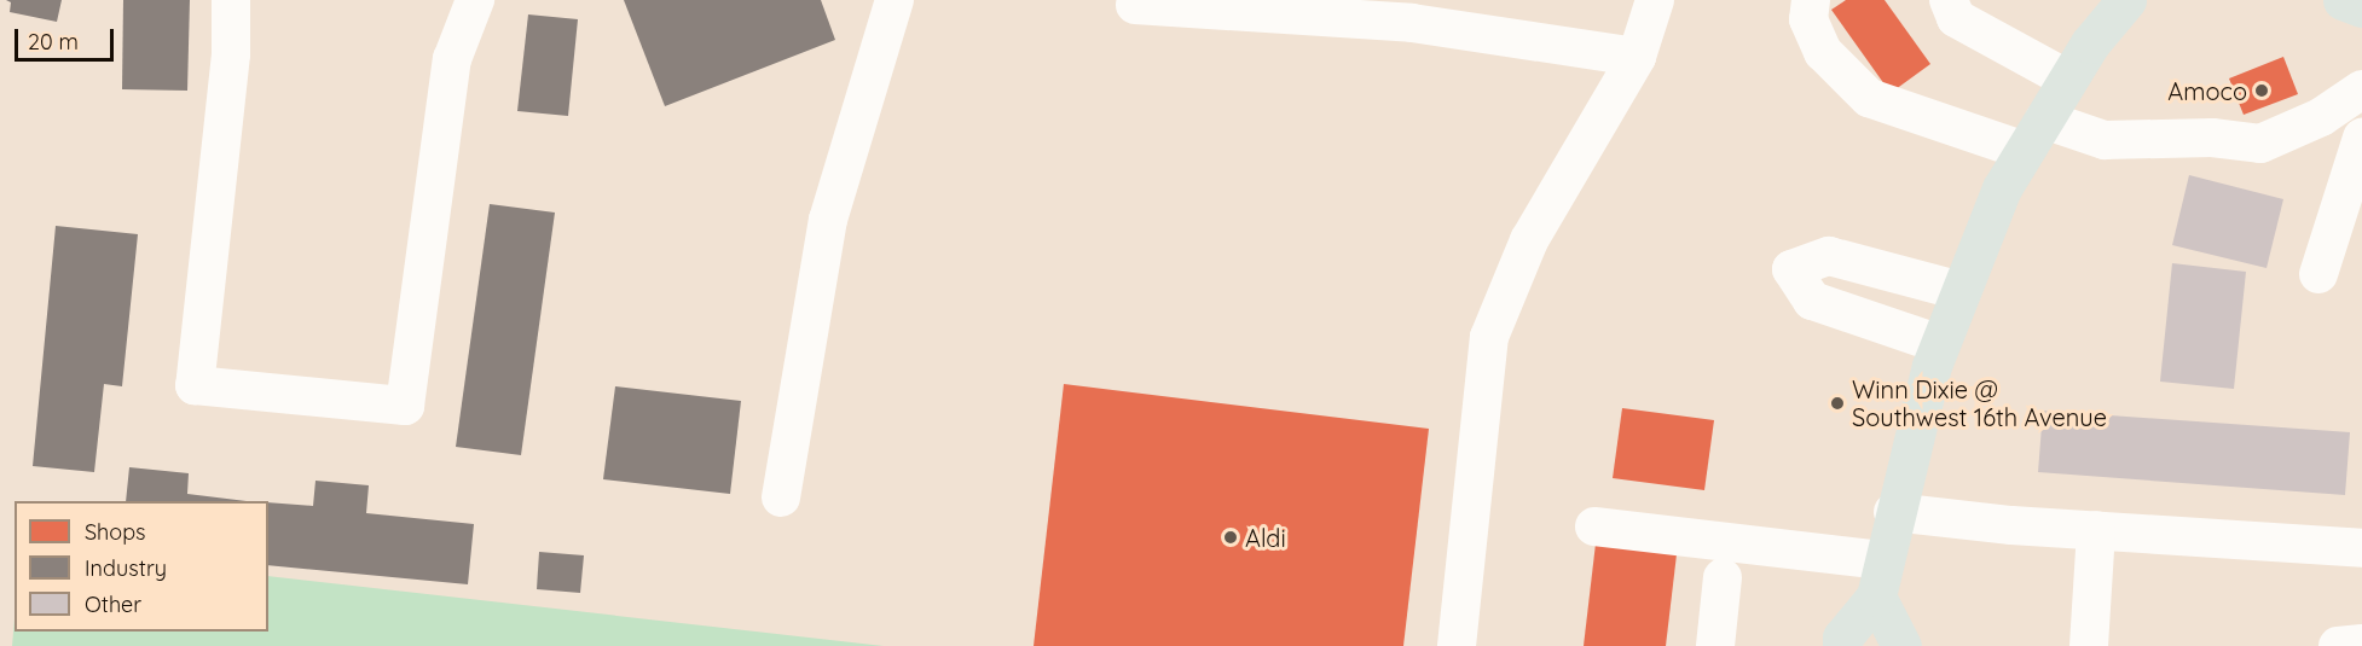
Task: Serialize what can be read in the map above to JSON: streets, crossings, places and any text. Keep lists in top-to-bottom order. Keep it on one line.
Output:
{"places":["Amoco","Winn Dixie @ Southwest 16th Avenue","Aldi"],"legend":["Shops","Industry","Other"],"scale_bar":"20 m"}
